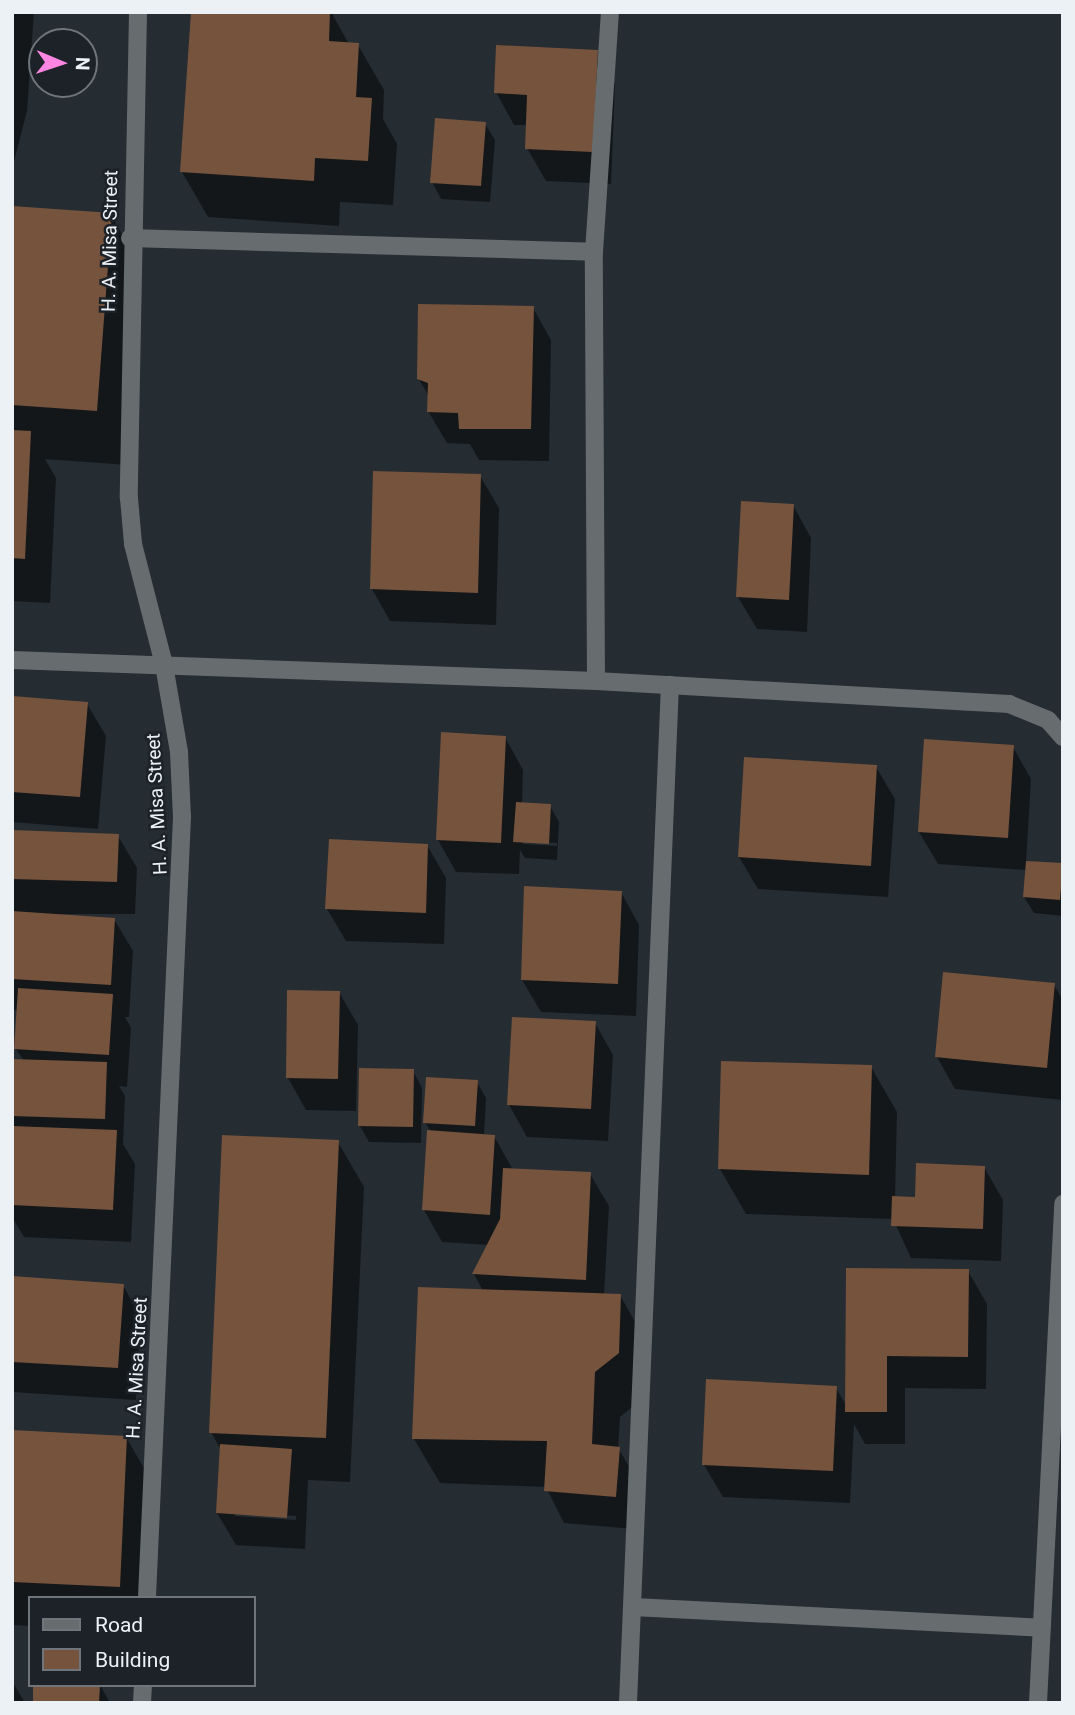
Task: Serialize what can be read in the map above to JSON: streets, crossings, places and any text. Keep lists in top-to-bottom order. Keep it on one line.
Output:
{"streets":{"street":["H. A. Misa Street"]},"legend":["Road","Building"],"north":"right"}
